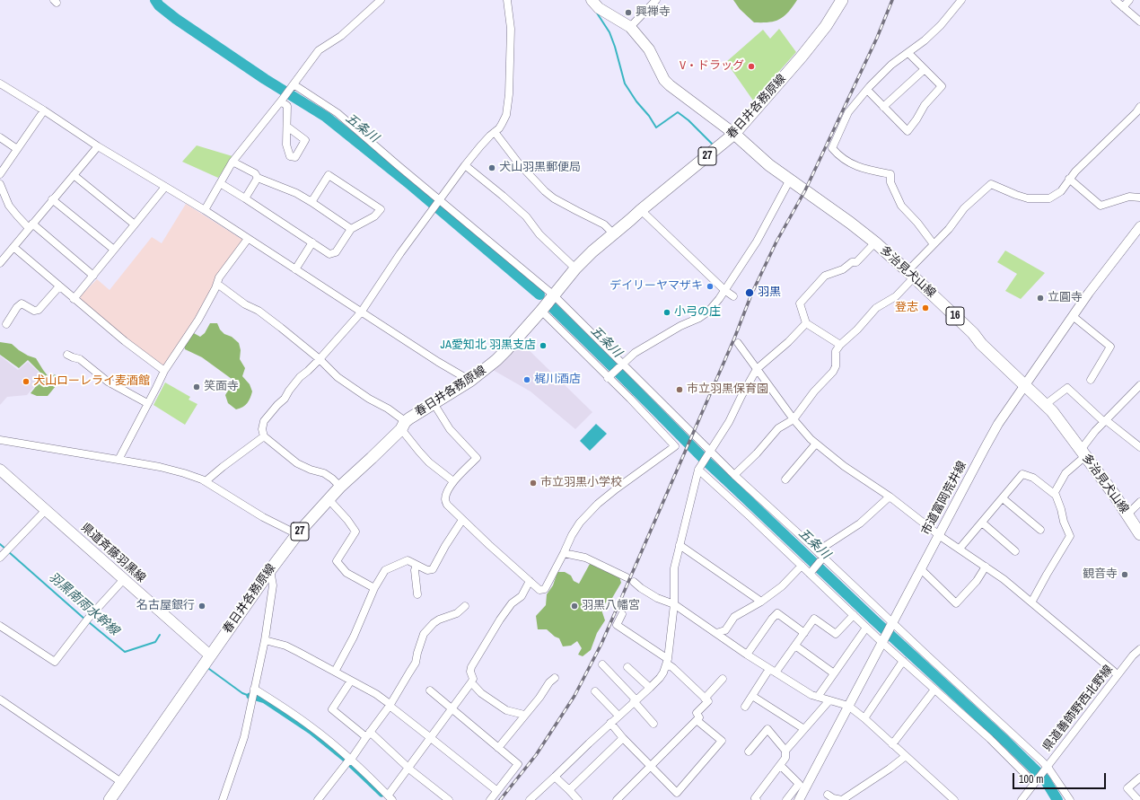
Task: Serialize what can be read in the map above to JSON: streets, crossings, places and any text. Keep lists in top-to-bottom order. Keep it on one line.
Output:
{"streets":{"main road":["春日井各務原線","27","多治見犬山線","16","県道斉藤羽黒線"],"street":["市道富岡荒井線","県道善師野西北野線"]},"crossings":[["春日井各務原線","多治見犬山線"],["春日井各務原線","県道斉藤羽黒線"],["多治見犬山線","市道富岡荒井線"]],"water":["五条川","羽黒南雨水幹線"],"places":["興禅寺","V・ドラッグ","犬山羽黒郵便局","デイリーヤマザキ","羽黒","立圓寺","登志","小弓の庄","JA愛知北 羽黒支店","梶川酒店","犬山ローレライ麦酒館","笑面寺","市立羽黒保育園","市立羽黒小学校","観音寺","名古屋銀行","羽黒八幡宮"],"scale_bar":"100 m"}
